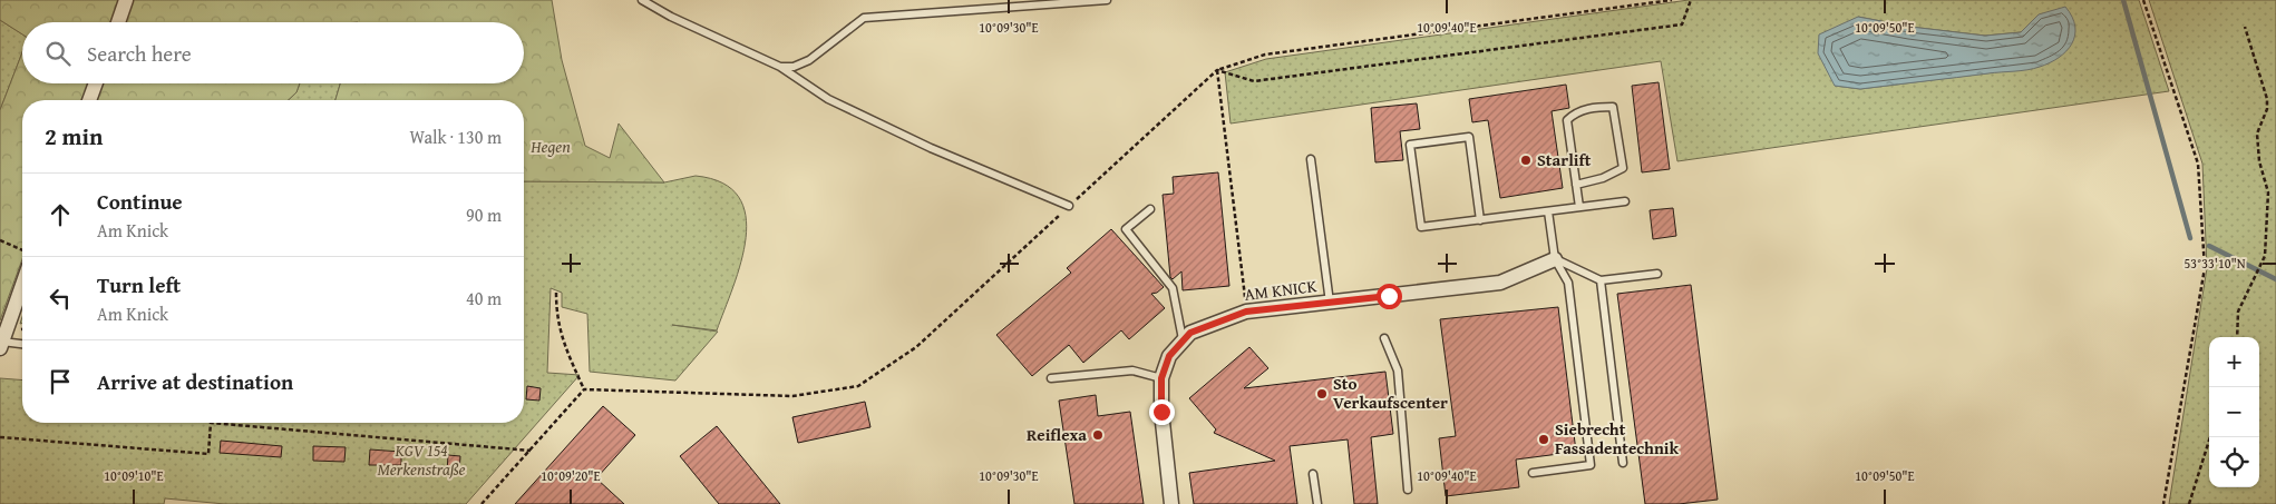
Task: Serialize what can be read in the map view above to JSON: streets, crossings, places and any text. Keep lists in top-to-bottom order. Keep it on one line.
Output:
{"streets":{"street":["AM KNICK"]},"parks":["Hegen","KGV 154 Merkenstraße"],"places":["Starlift","Sto Verkaufscenter","Reiflexa","Siebrecht Fassadentechnik"],"page":{"search":"Search here","heading":["2 min","Walk · 130 m"],"list":[["Continue","Am Knick","90 m"],["Turn left","Am Knick","40 m"],"Arrive at destination"],"map_buttons":["+","−"]},"coordinates":["10°09'30\"E","10°09'40\"E","10°09'50\"E","53°33'10\"N","10°09'10\"E","10°09'20\"E"]}
